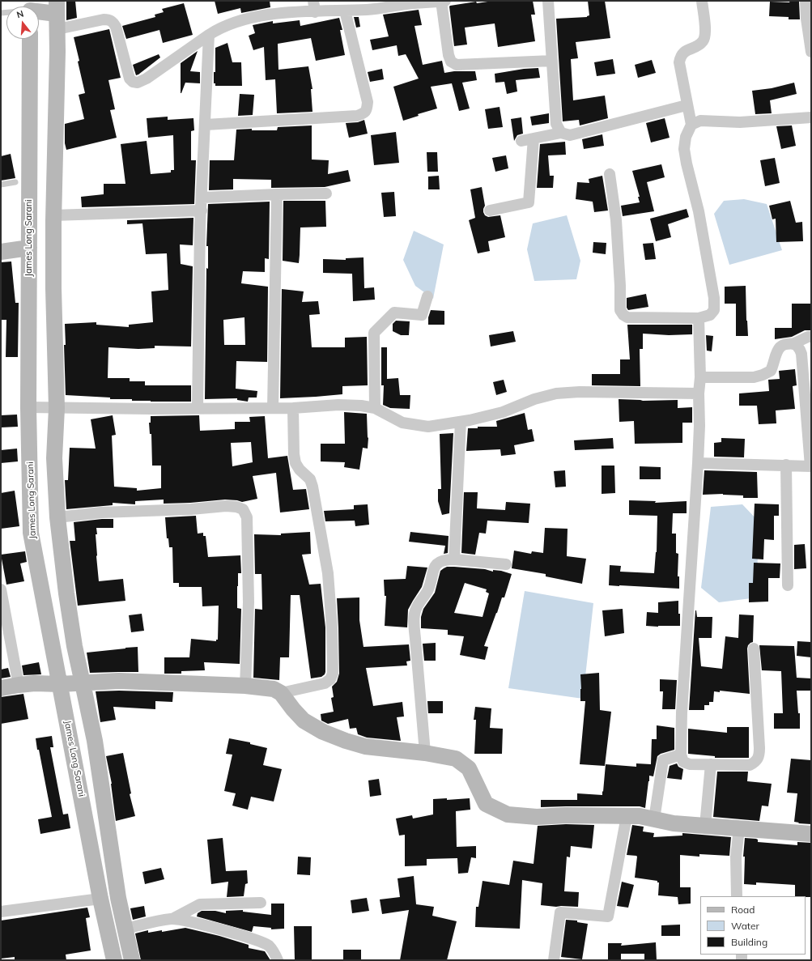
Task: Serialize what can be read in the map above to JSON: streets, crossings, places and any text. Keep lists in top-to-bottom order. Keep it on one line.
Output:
{"streets":{"main road":["James Long Sarani"]},"legend":["Road","Water","Building"],"north":"top"}
